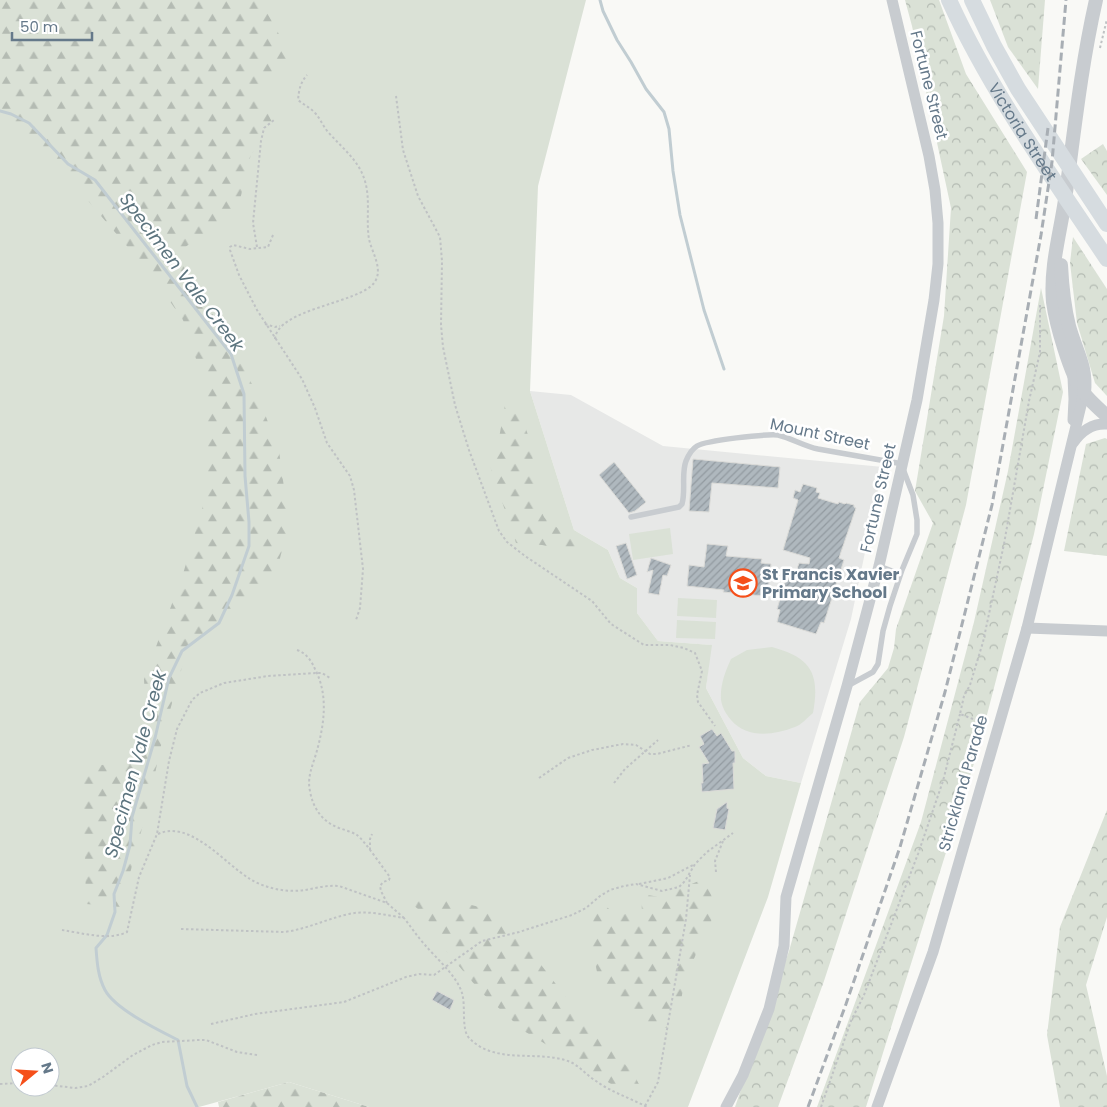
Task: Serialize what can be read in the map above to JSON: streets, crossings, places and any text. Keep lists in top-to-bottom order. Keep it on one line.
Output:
{"streets":{"main road":["Victoria Street"],"street":["Fortune Street","Strickland Parade"],"lane":["Mount Street"]},"crossings":[["Fortune Street","Mount Street"]],"water":["Specimen Vale Creek"],"places":{"school or university":["St Francis Xavier Primary School"]},"scale_bar":"50 m","north":"right"}
